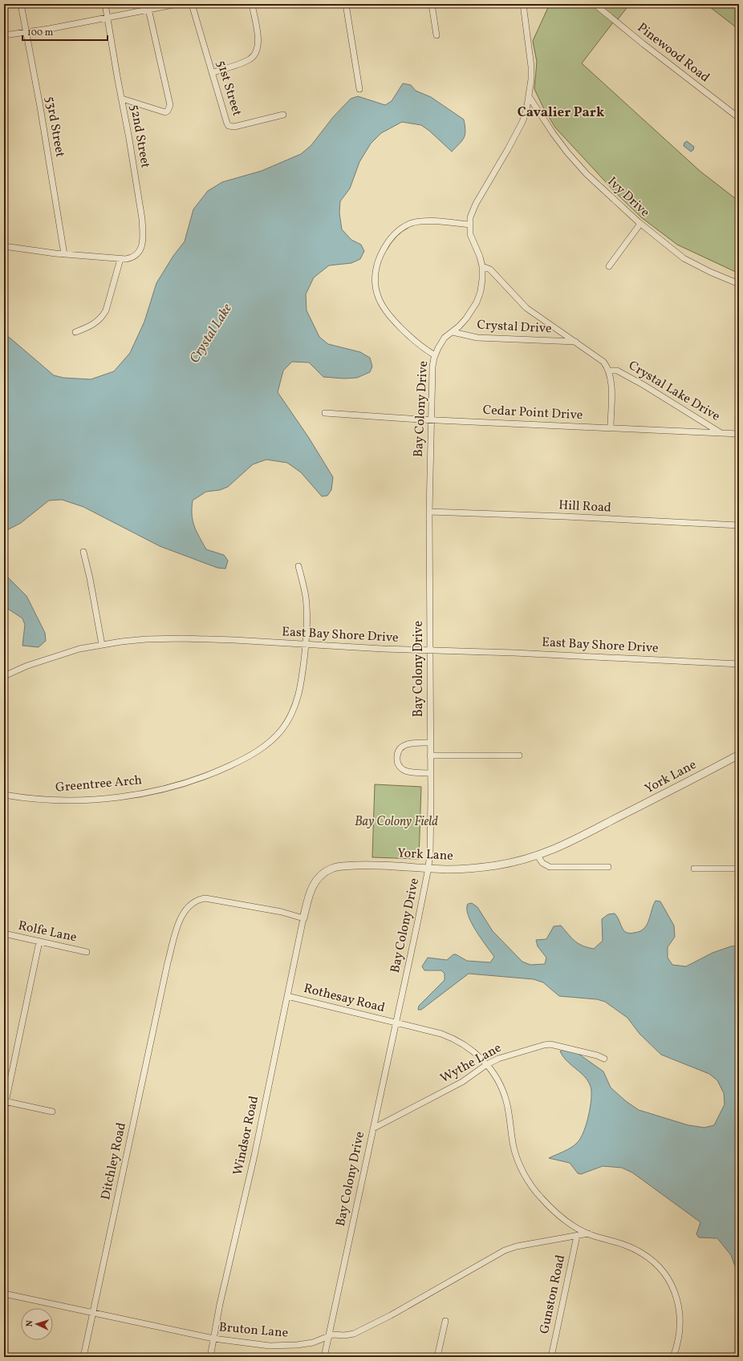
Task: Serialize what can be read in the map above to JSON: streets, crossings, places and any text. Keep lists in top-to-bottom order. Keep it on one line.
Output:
{"streets":{"street":["Pinewood Road","51st Street","53rd Street","52nd Street","Ivy Drive","Crystal Drive","Crystal Lake Drive","Bay Colony Drive","Cedar Point Drive","Hill Road","East Bay Shore Drive","York Lane","Greentree Arch","Rolfe Lane","Rothesay Road","Wythe Lane","Windsor Road","Ditchley Road","Gunston Road","Bruton Lane"]},"crossings":[["Ivy Drive","Bay Colony Drive"],["Crystal Drive","Crystal Lake Drive"],["Crystal Drive","Bay Colony Drive"],["Crystal Lake Drive","Bay Colony Drive"],["Crystal Lake Drive","Cedar Point Drive"],["Bay Colony Drive","Cedar Point Drive"],["Bay Colony Drive","Hill Road"],["Bay Colony Drive","East Bay Shore Drive"],["Bay Colony Drive","York Lane"],["Bay Colony Drive","Rothesay Road"],["Bay Colony Drive","Wythe Lane"],["Bay Colony Drive","Bruton Lane"],["East Bay Shore Drive","Greentree Arch"],["York Lane","Windsor Road"],["York Lane","Ditchley Road"],["Rothesay Road","Wythe Lane"],["Rothesay Road","Windsor Road"],["Rothesay Road","Bruton Lane"],["Windsor Road","Ditchley Road"],["Windsor Road","Bruton Lane"],["Ditchley Road","Bruton Lane"],["Gunston Road","Bruton Lane"]],"districts":["Cavalier Park"],"water":["Crystal Lake"],"parks":["Bay Colony Field"],"scale_bar":"100 m","north":"left"}
